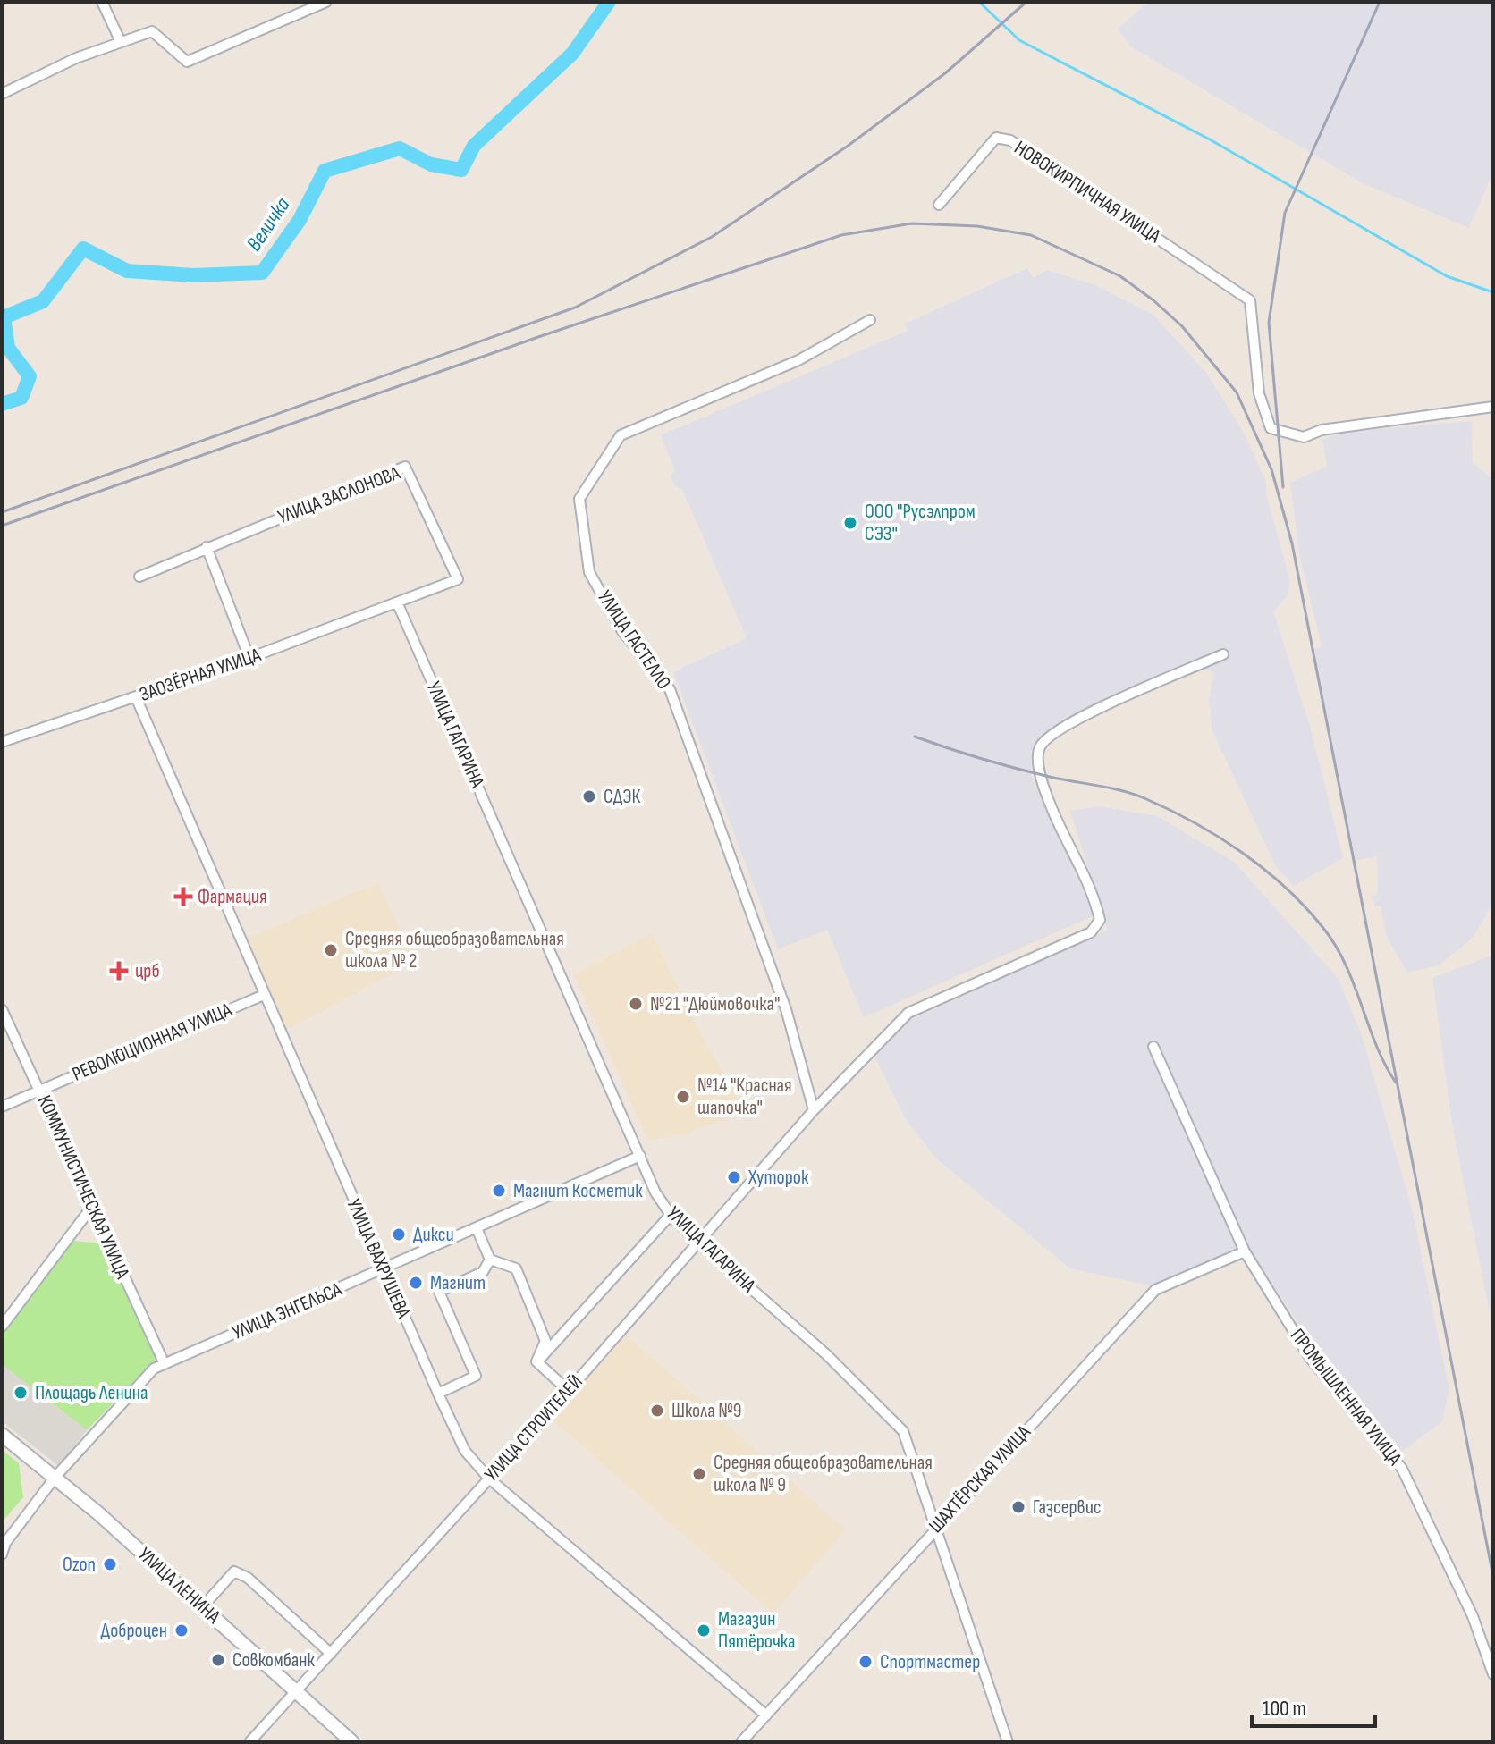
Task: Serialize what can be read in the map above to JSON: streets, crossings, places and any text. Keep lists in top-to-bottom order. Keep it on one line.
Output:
{"streets":{"main road":["УЛИЦА ЛЕНИНА"],"street":["НОВОКИРПИЧНАЯ УЛИЦА","УЛИЦА ЗАСЛОНОВА","УЛИЦА ГАСТЕЛЛО","ЗАОЗЁРНАЯ УЛИЦА","УЛИЦА ГАГАРИНА","РЕВОЛЮЦИОННАЯ УЛИЦА","КОММУНИСТИЧЕСКАЯ УЛИЦА","УЛИЦА ВАХРУШЕВА","УЛИЦА ЭНГЕЛЬСА","ПРОМЫШЛЕННАЯ УЛИЦА","УЛИЦА СТРОИТЕЛЕЙ","ШАХТЁРСКАЯ УЛИЦА"]},"crossings":[["УЛИЦА ЗАСЛОНОВА","ЗАОЗЁРНАЯ УЛИЦА"],["УЛИЦА ЗАСЛОНОВА","УЛИЦА ГАГАРИНА"],["УЛИЦА ГАСТЕЛЛО","УЛИЦА СТРОИТЕЛЕЙ"],["ЗАОЗЁРНАЯ УЛИЦА","УЛИЦА ГАГАРИНА"],["ЗАОЗЁРНАЯ УЛИЦА","УЛИЦА ВАХРУШЕВА"],["УЛИЦА ГАГАРИНА","УЛИЦА ЭНГЕЛЬСА"],["УЛИЦА ГАГАРИНА","УЛИЦА СТРОИТЕЛЕЙ"],["УЛИЦА ГАГАРИНА","ШАХТЁРСКАЯ УЛИЦА"],["РЕВОЛЮЦИОННАЯ УЛИЦА","КОММУНИСТИЧЕСКАЯ УЛИЦА"],["РЕВОЛЮЦИОННАЯ УЛИЦА","УЛИЦА ВАХРУШЕВА"],["КОММУНИСТИЧЕСКАЯ УЛИЦА","УЛИЦА ЭНГЕЛЬСА"],["УЛИЦА ВАХРУШЕВА","УЛИЦА ЭНГЕЛЬСА"],["УЛИЦА ВАХРУШЕВА","УЛИЦА СТРОИТЕЛЕЙ"],["УЛИЦА ВАХРУШЕВА","ШАХТЁРСКАЯ УЛИЦА"],["УЛИЦА ЭНГЕЛЬСА","УЛИЦА ЛЕНИНА"],["ПРОМЫШЛЕННАЯ УЛИЦА","ШАХТЁРСКАЯ УЛИЦА"],["УЛИЦА СТРОИТЕЛЕЙ","УЛИЦА ЛЕНИНА"]],"water":["Величка"],"places":{"other":["ООО \"Русэлпром СЭЗ\"","СДЭК","Средняя общеобразовательная школа № 2","№21 \"Дюймовочка\"","№14 \"Красная шапочка\"","Хуторок","Магнит Косметик","Дикси","Магнит","Площадь Ленина","Школа №9","Средняя общеобразовательная школа № 9","Газсервис","Ozon","Доброцен","Магазин Пятёрочка","Совкомбанк","Спортмастер"],"health":["Фармация","црб"]},"scale_bar":"100 m"}
